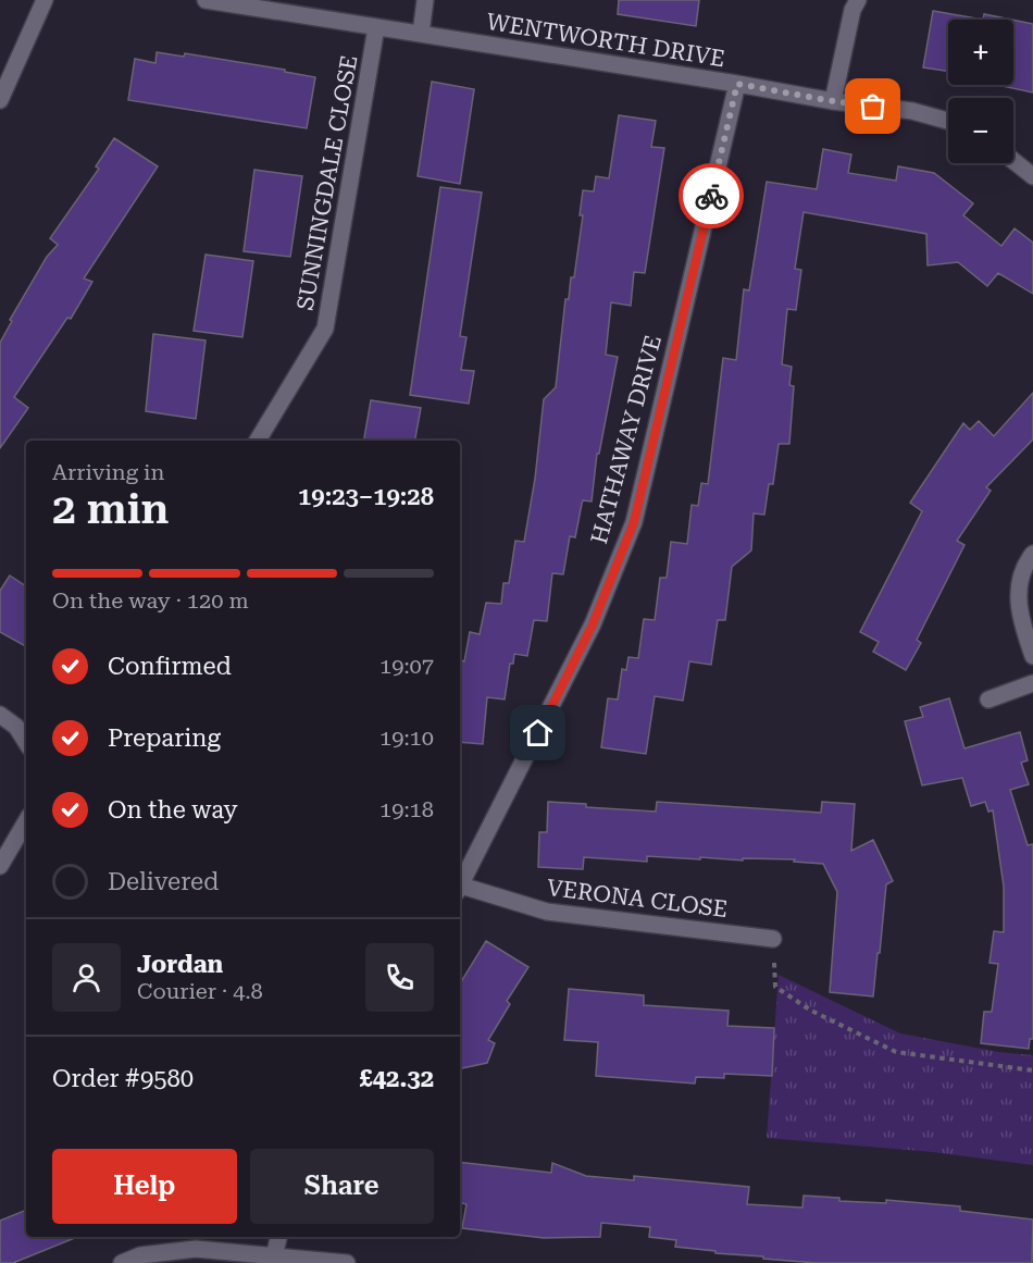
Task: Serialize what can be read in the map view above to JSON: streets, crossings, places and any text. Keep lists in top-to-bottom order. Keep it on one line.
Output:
{"streets":{"street":["WENTWORTH DRIVE","SUNNINGDALE CLOSE","HATHAWAY DRIVE","VERONA CLOSE"]},"crossings":[["WENTWORTH DRIVE","SUNNINGDALE CLOSE"],["WENTWORTH DRIVE","HATHAWAY DRIVE"]],"page":{"map_buttons":["+","−"],"heading":["2 min","Arriving in","19:23–19:28"],"panel":["Jordan","Courier · 4.8","Order #9580","£42.32"],"bar":"On the way · 120 m","list":[["Confirmed","19:07"],["Preparing","19:10"],["On the way","19:18"],"Delivered"],"buttons":["Help","Share"]}}
